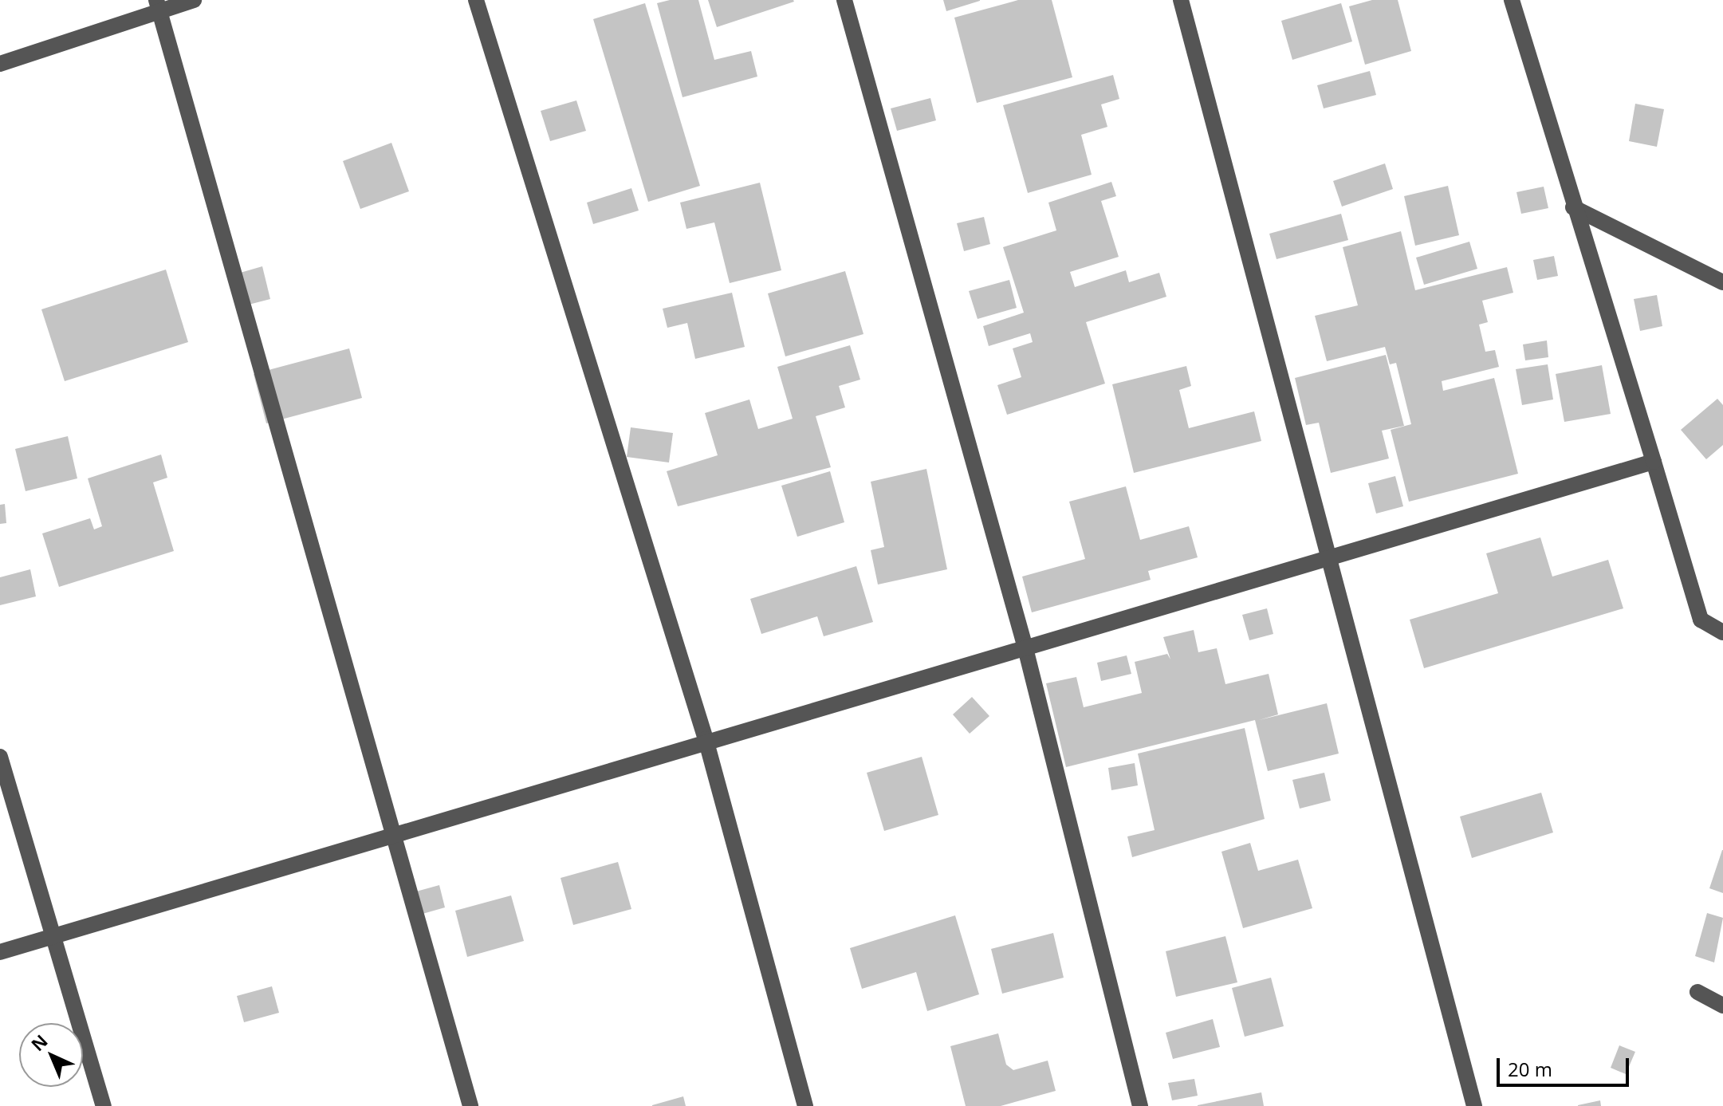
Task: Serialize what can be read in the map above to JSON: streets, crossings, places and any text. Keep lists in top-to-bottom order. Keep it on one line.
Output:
{"scale_bar":"20 m","north":"top left"}
